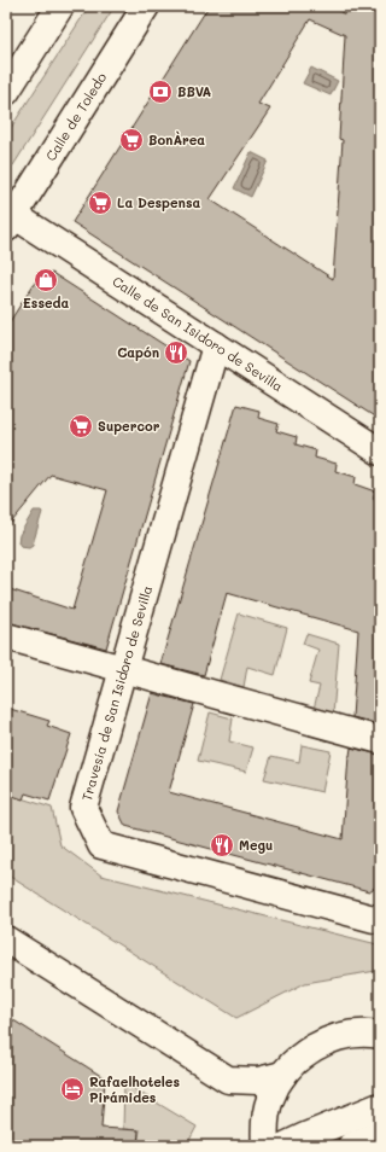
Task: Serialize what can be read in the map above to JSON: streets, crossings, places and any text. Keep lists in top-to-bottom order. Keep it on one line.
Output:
{"streets":{"street":["Calle de Toledo","Calle de San Isidoro de Sevilla","Travesía de San Isidoro de Sevilla"]},"crossings":[["Calle de Toledo","Calle de San Isidoro de Sevilla"],["Calle de San Isidoro de Sevilla","Travesía de San Isidoro de Sevilla"]],"places":{"bank":["BBVA"],"supermarket":["BonÀrea","La Despensa","Supercor"],"shop":["Esseda"],"restaurant":["Capón","Megu"],"hotel":["Rafaelhoteles Pirámides"]}}
